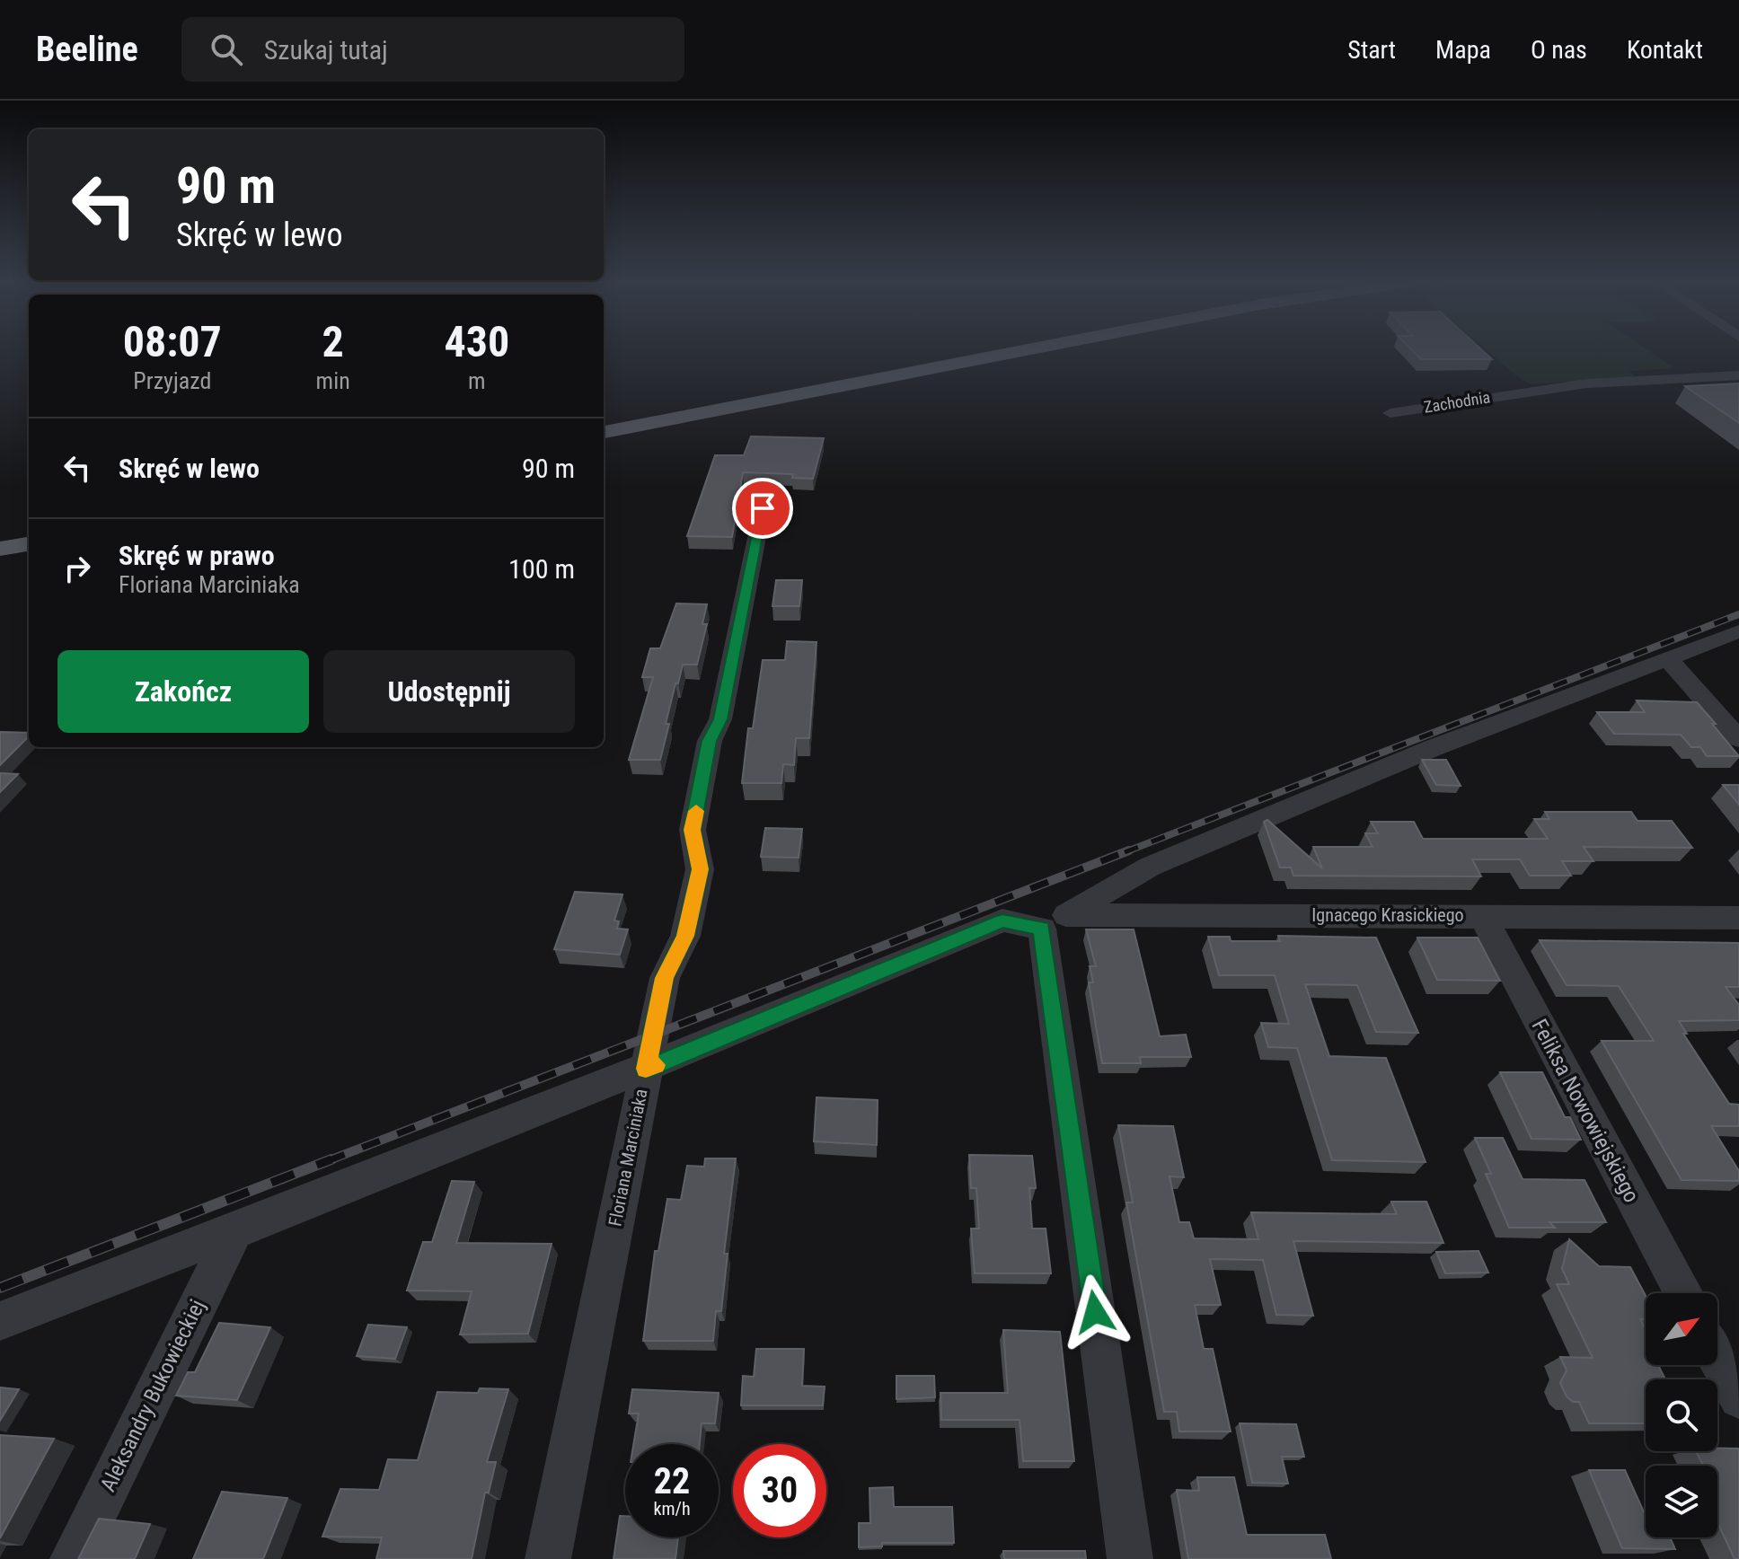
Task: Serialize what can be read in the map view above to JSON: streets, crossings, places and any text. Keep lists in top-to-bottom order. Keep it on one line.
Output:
{"streets":{"street":["Zachodnia","Ignacego Krasickiego","Feliksa Nowowiejskiego","Floriana Marciniaka","Aleksandry Bukowieckiej"]},"crossings":[["Ignacego Krasickiego","Feliksa Nowowiejskiego"],["Ignacego Krasickiego","Floriana Marciniaka"],["Ignacego Krasickiego","Aleksandry Bukowieckiej"]],"north":"top right","page":{"header":"Beeline","search":"Szukaj tutaj","nav":["Start","Mapa","O nas","Kontakt"],"turn":["90 m","Skręć w lewo"],"eta":["08:07","Przyjazd","2","min","430","m"],"list":[{"name":"Skręć w lewo","value":"90 m"},{"name":"Skręć w prawo","note":"Floriana Marciniaka","value":"100 m"}],"buttons":["Zakończ","Udostępnij"],"speed":"22 km/h","limit":"30"}}
